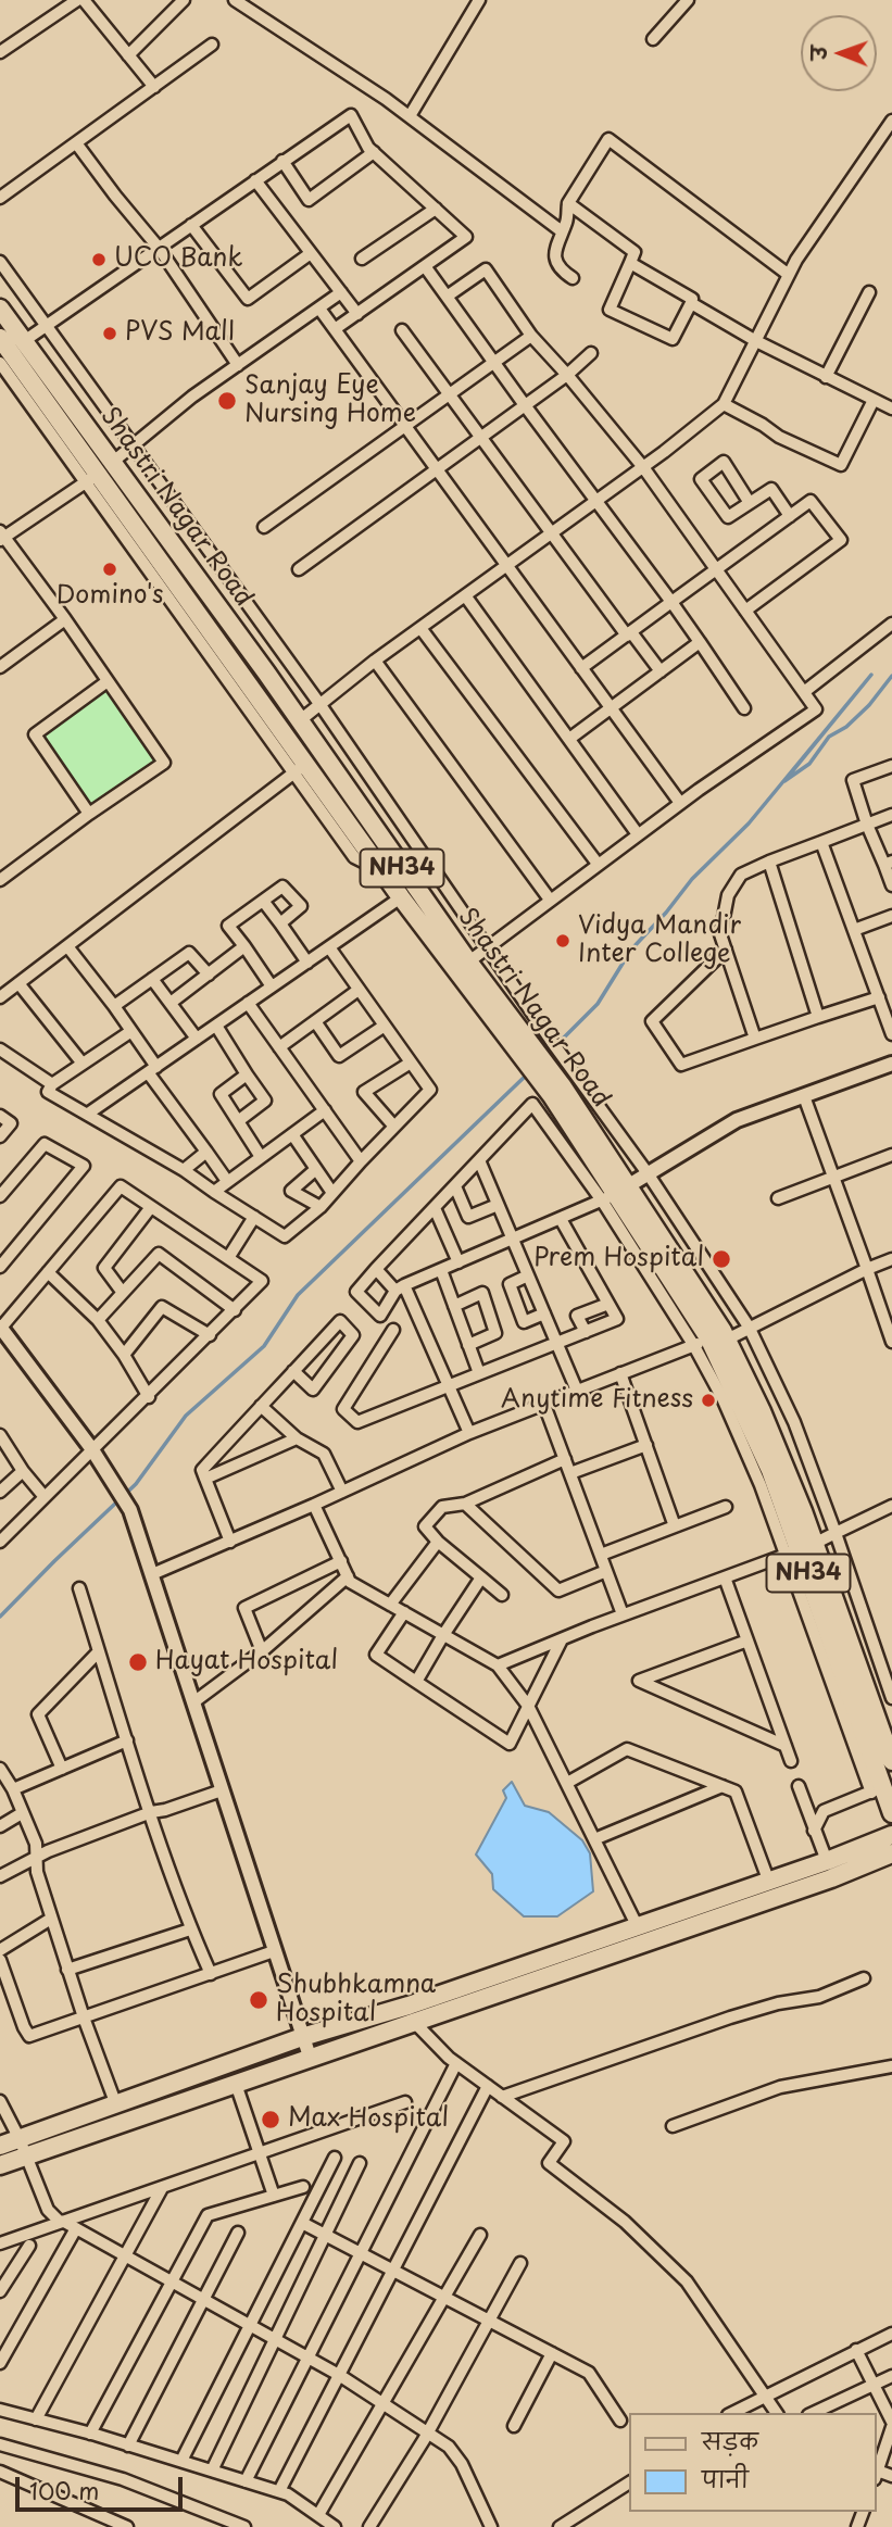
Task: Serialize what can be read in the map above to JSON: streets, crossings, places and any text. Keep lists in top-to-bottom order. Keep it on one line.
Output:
{"streets":{"main road":["Shastri Nagar Road","NH34"]},"crossings":[["Shastri Nagar Road","NH34"]],"places":["UCO Bank","PVS Mall","Sanjay Eye Nursing Home","Domino's","Vidya Mandir Inter College","Prem Hospital","Anytime Fitness","Hayat Hospital","Shubhkamna Hospital","Max Hospital"],"legend":["सड़क","पानी"],"scale_bar":"100 m","north":"left"}
